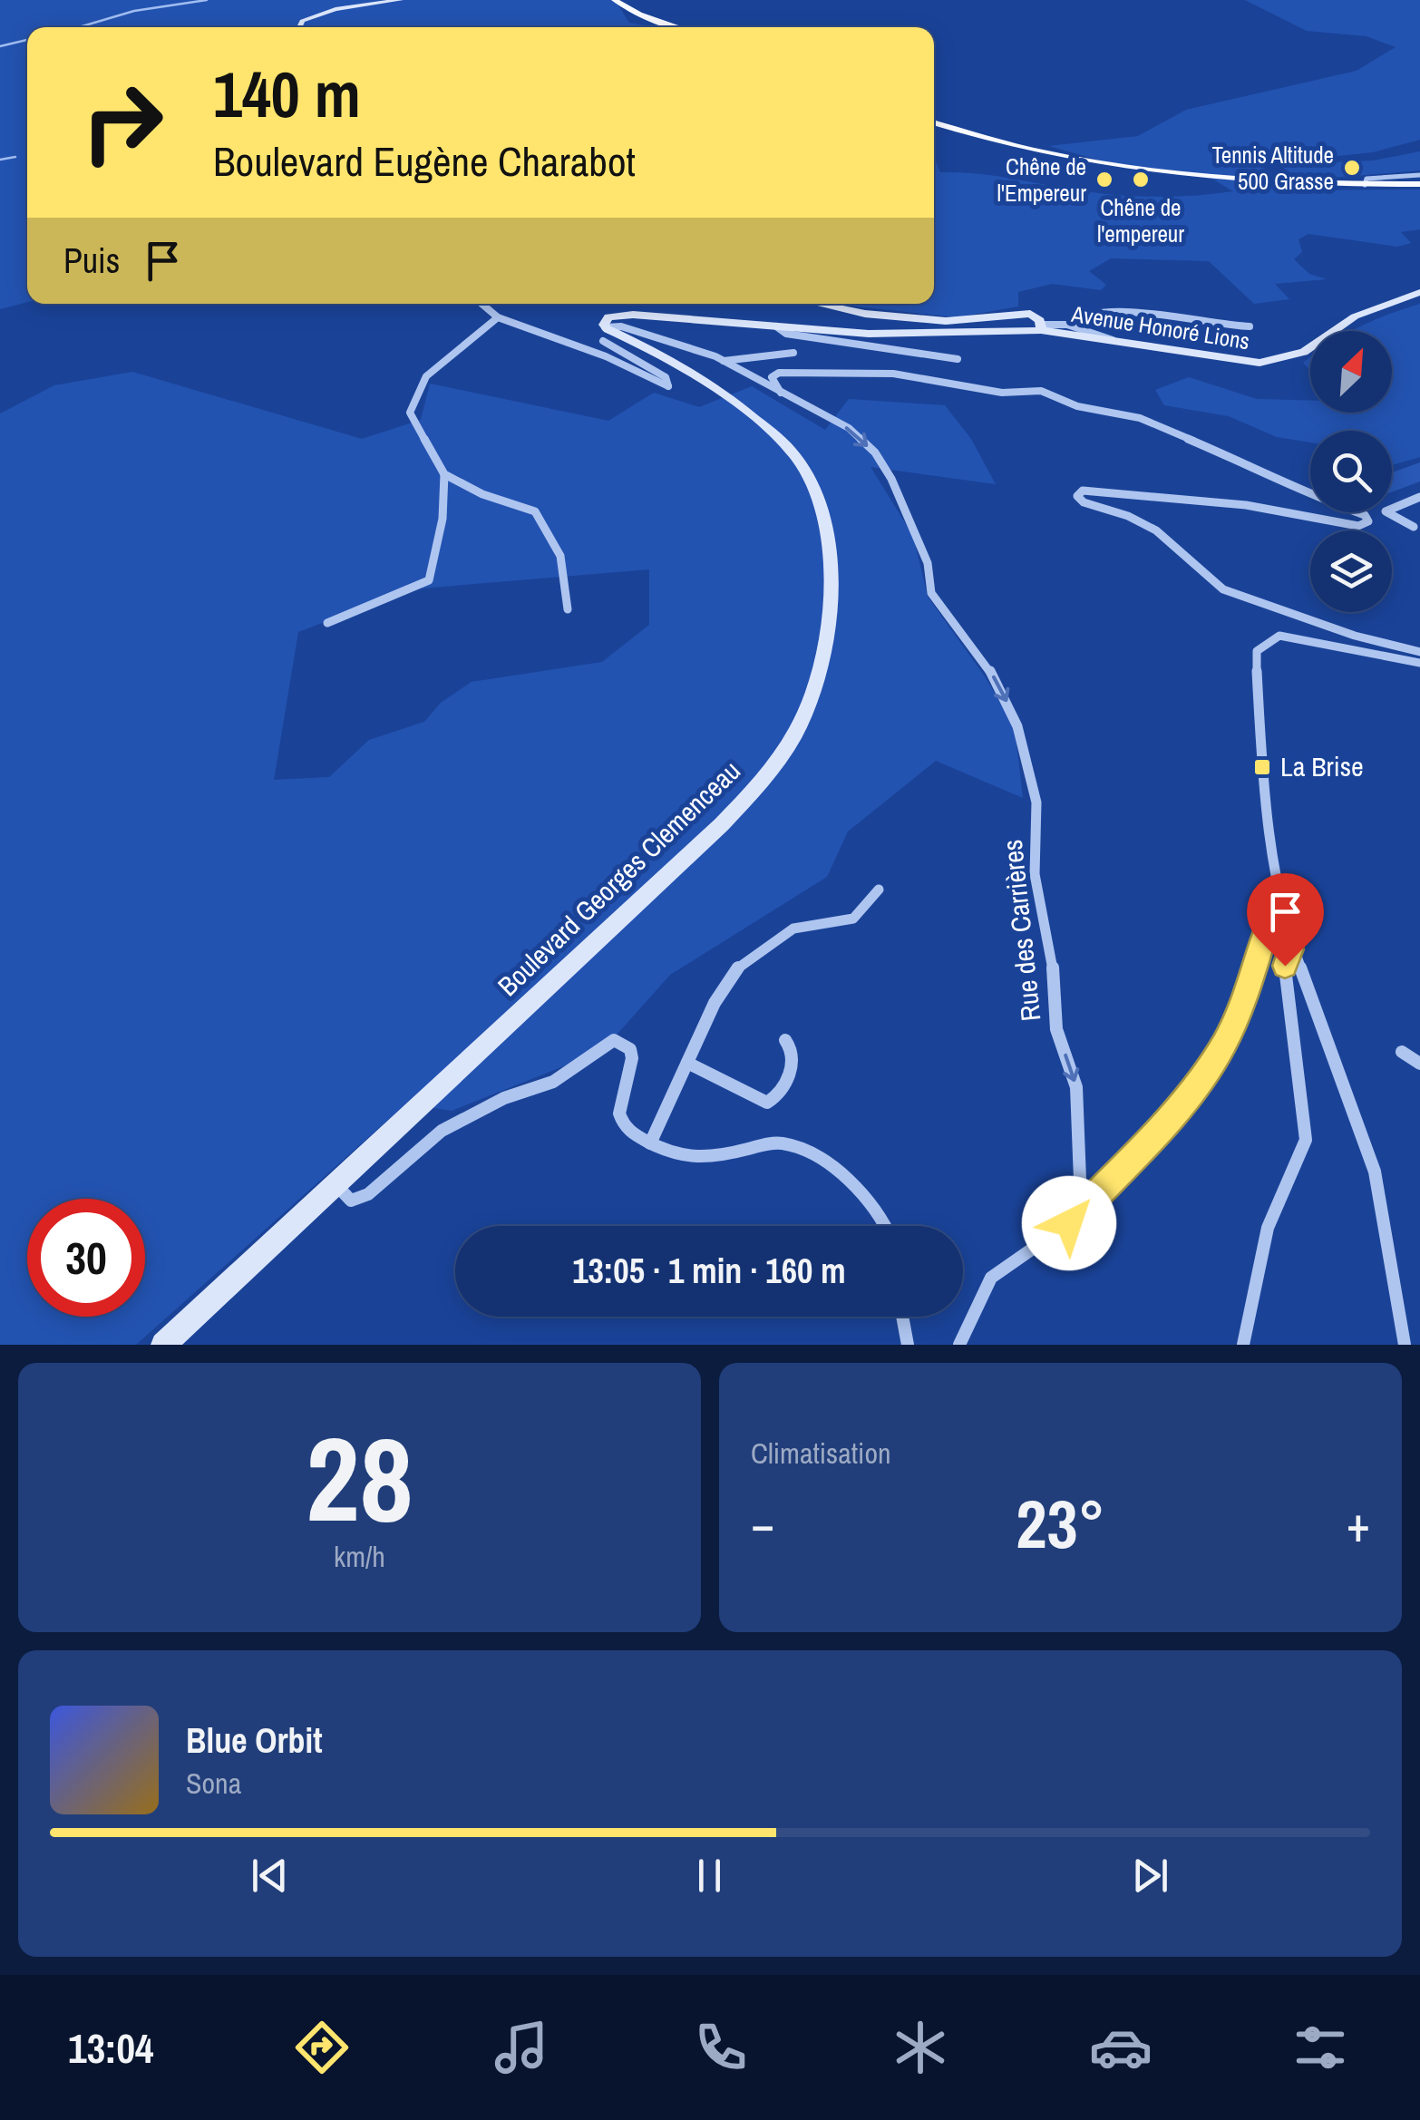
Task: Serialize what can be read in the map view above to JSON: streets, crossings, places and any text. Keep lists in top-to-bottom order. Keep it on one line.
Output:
{"streets":{"main road":["Avenue Honoré Lions","Boulevard Georges Clemenceau"],"street":["Rue des Carrières"]},"crossings":[["Boulevard Georges Clemenceau","Rue des Carrières"]],"one_way":["Rue des Carrières"],"places":{"other":["Tennis Altitude 500 Grasse","Chêne de l'Empereur","Chêne de l'empereur"],"transit":["La Brise"]},"north":"top right","page":{"turn":["140 m","Boulevard Eugène Charabot"],"then":"Puis","limit":"30","trip":"13:05 · 1 min · 160 m","tile":[["28","km/h"],"Climatisation"],"heat":["−","23°","+"],"song":["Blue Orbit","Sona"],"tabs":"13:04"}}
